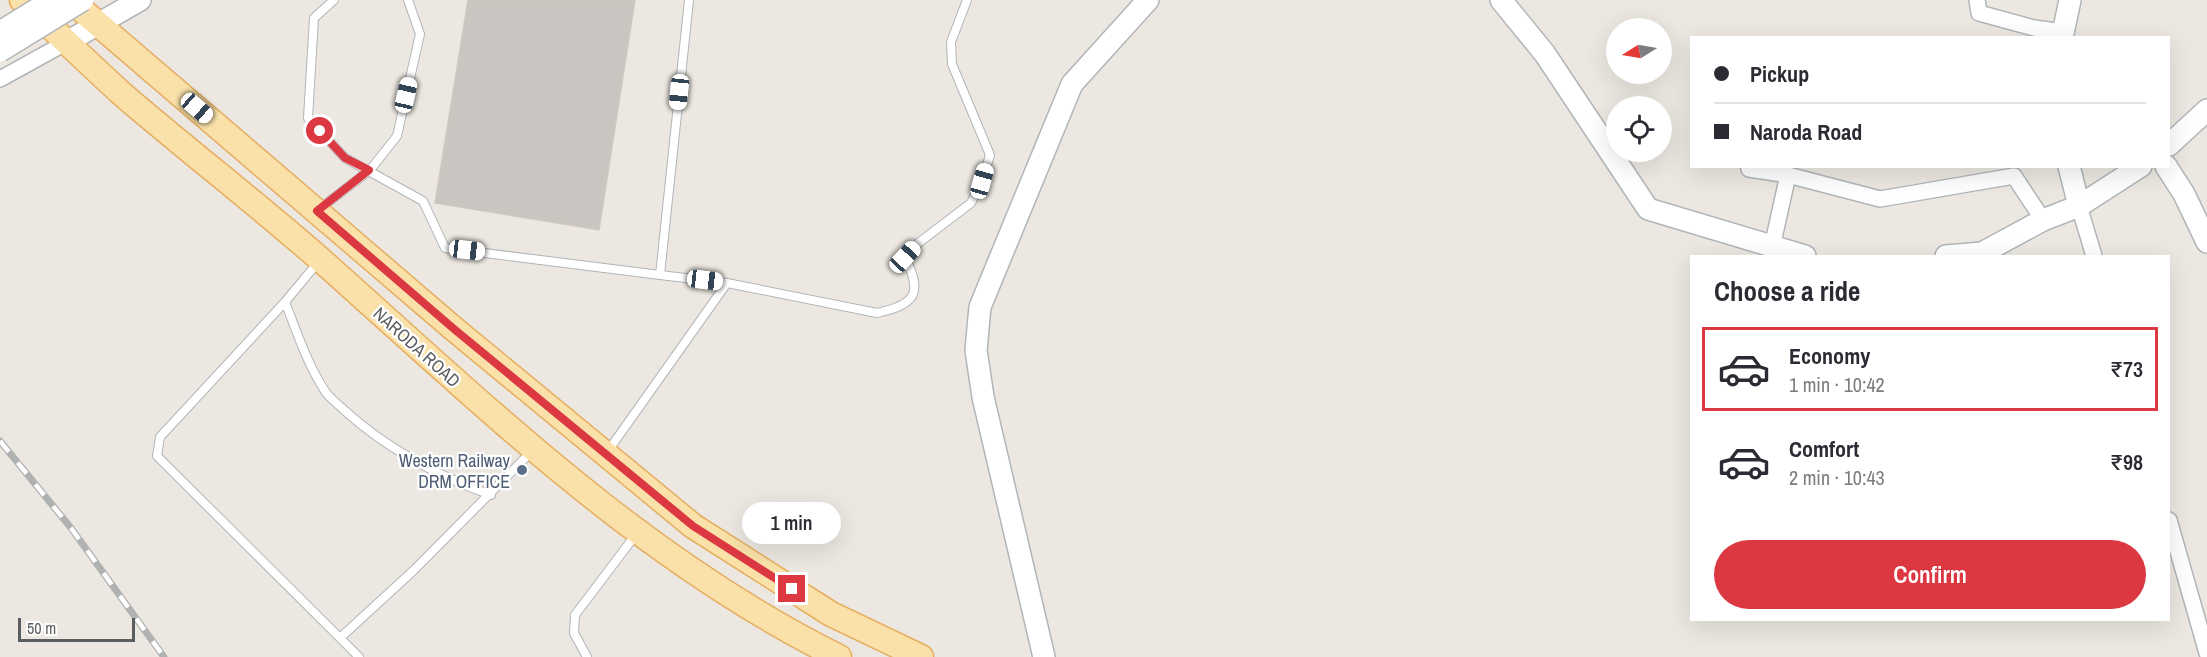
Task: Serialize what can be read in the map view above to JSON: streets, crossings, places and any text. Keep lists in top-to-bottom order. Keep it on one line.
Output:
{"streets":{"main road":["NARODA ROAD"]},"places":["Western Railway DRM OFFICE"],"scale_bar":"50 m","north":"left","page":{"banner":["Pickup","Naroda Road"],"heading":"Choose a ride","list":[{"name":"Economy","note":"1 min · 10:42","value":"₹73"},{"name":"Comfort","note":"2 min · 10:43","value":"₹98"}],"bubble":"1 min","buttons":"Confirm","scale":"50 m"}}
